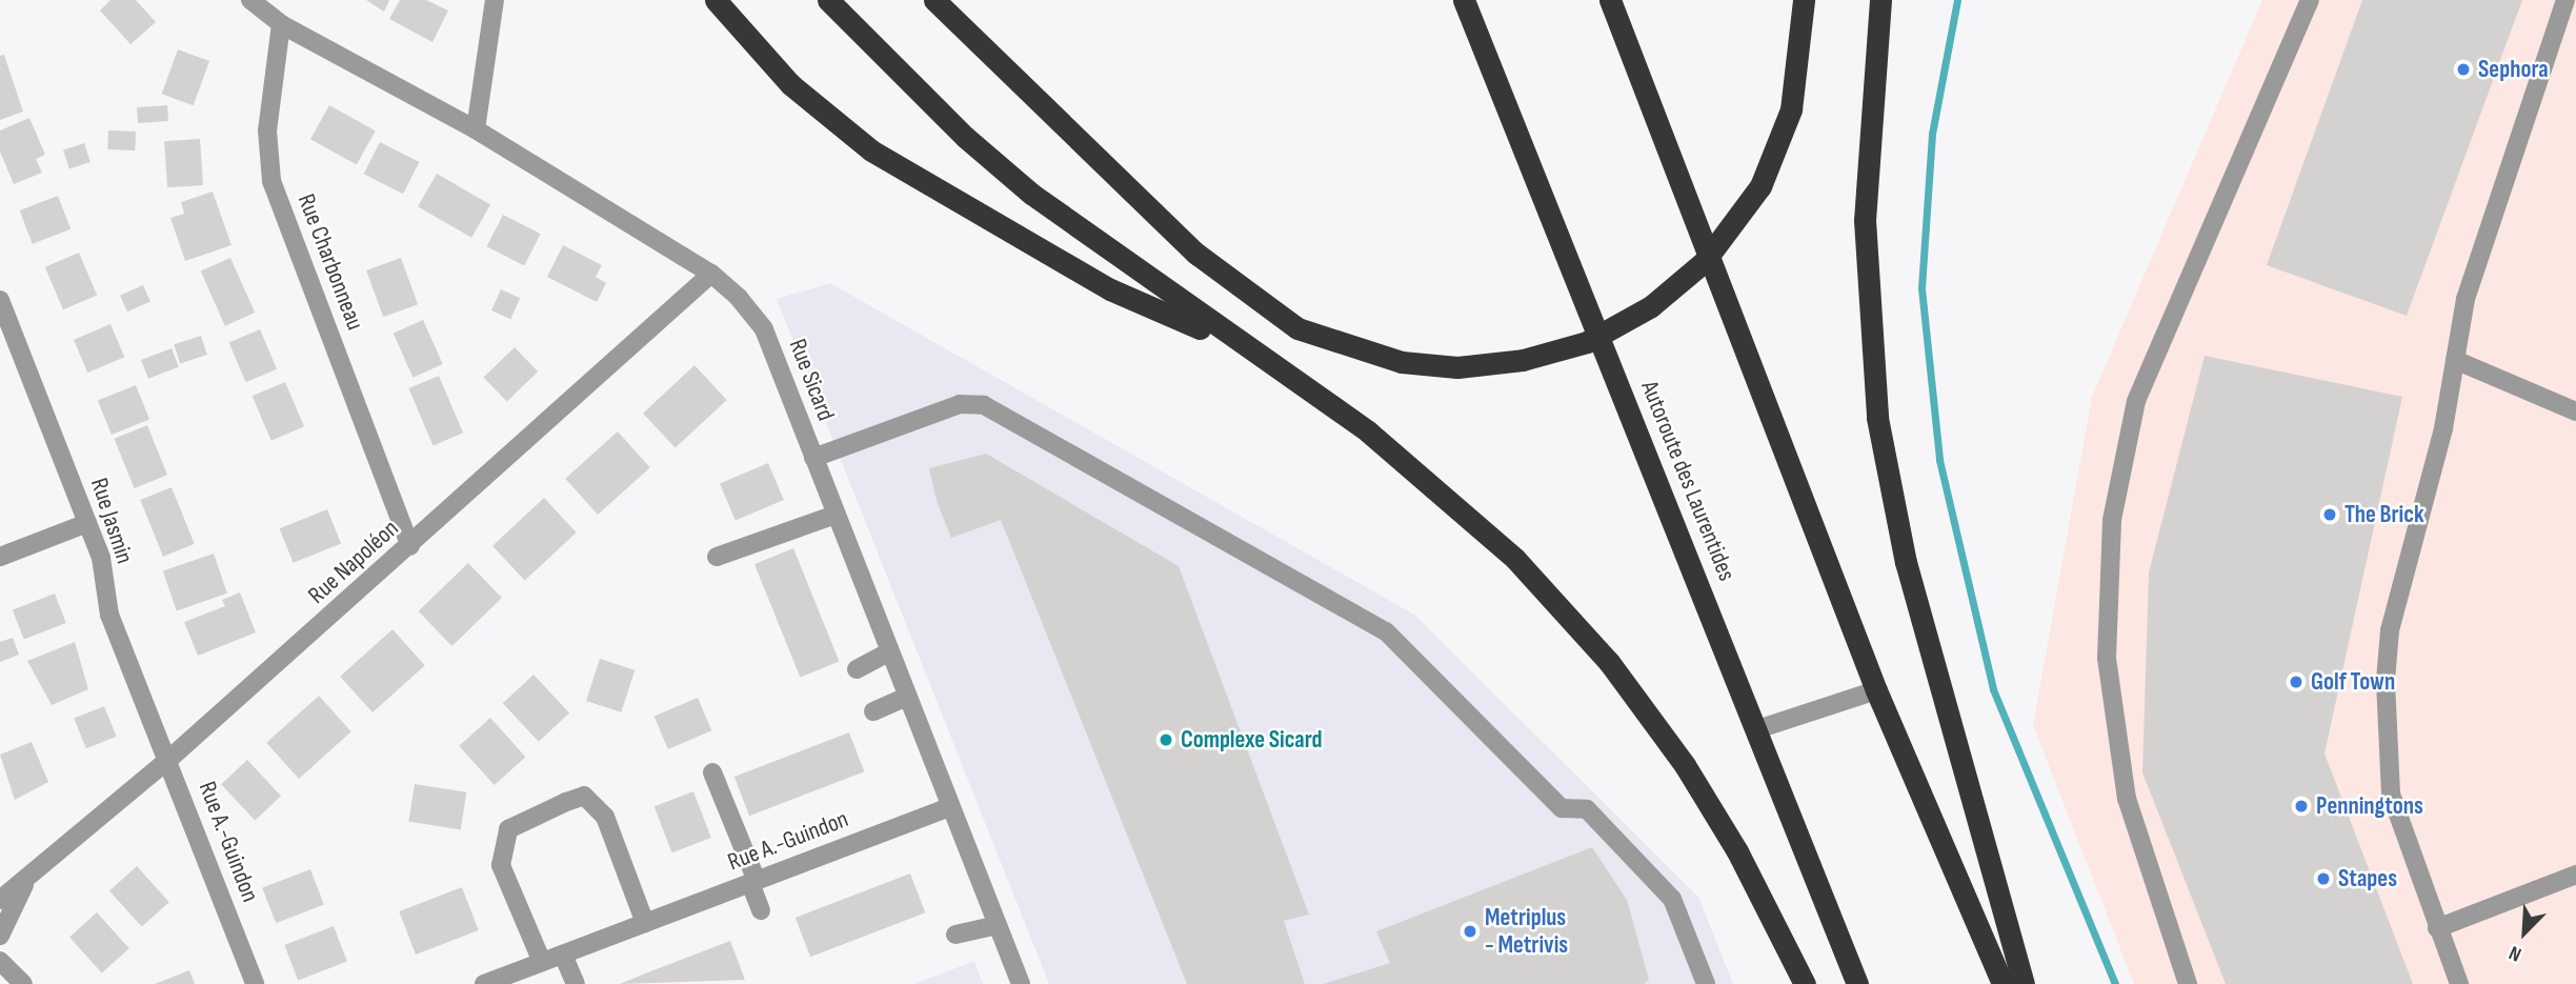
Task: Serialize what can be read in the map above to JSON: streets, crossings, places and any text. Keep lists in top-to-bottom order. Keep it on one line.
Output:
{"streets":{"highway":["Autoroute des Laurentides"],"street":["Rue Charbonneau","Rue Sicard","Rue Jasmin","Rue Napoléon","Rue A.-Guindon"]},"crossings":[["Rue Charbonneau","Rue Sicard"],["Rue Charbonneau","Rue Napoléon"],["Rue Sicard","Rue Napoléon"],["Rue Sicard","Rue A.-Guindon"],["Rue Jasmin","Rue Napoléon"],["Rue Jasmin","Rue A.-Guindon"],["Rue Napoléon","Rue A.-Guindon"]],"places":["Sephora","The Brick","Golf Town","Complexe Sicard","Penningtons","Stapes","Metriplus - Metrivis"],"north":"bottom left"}
